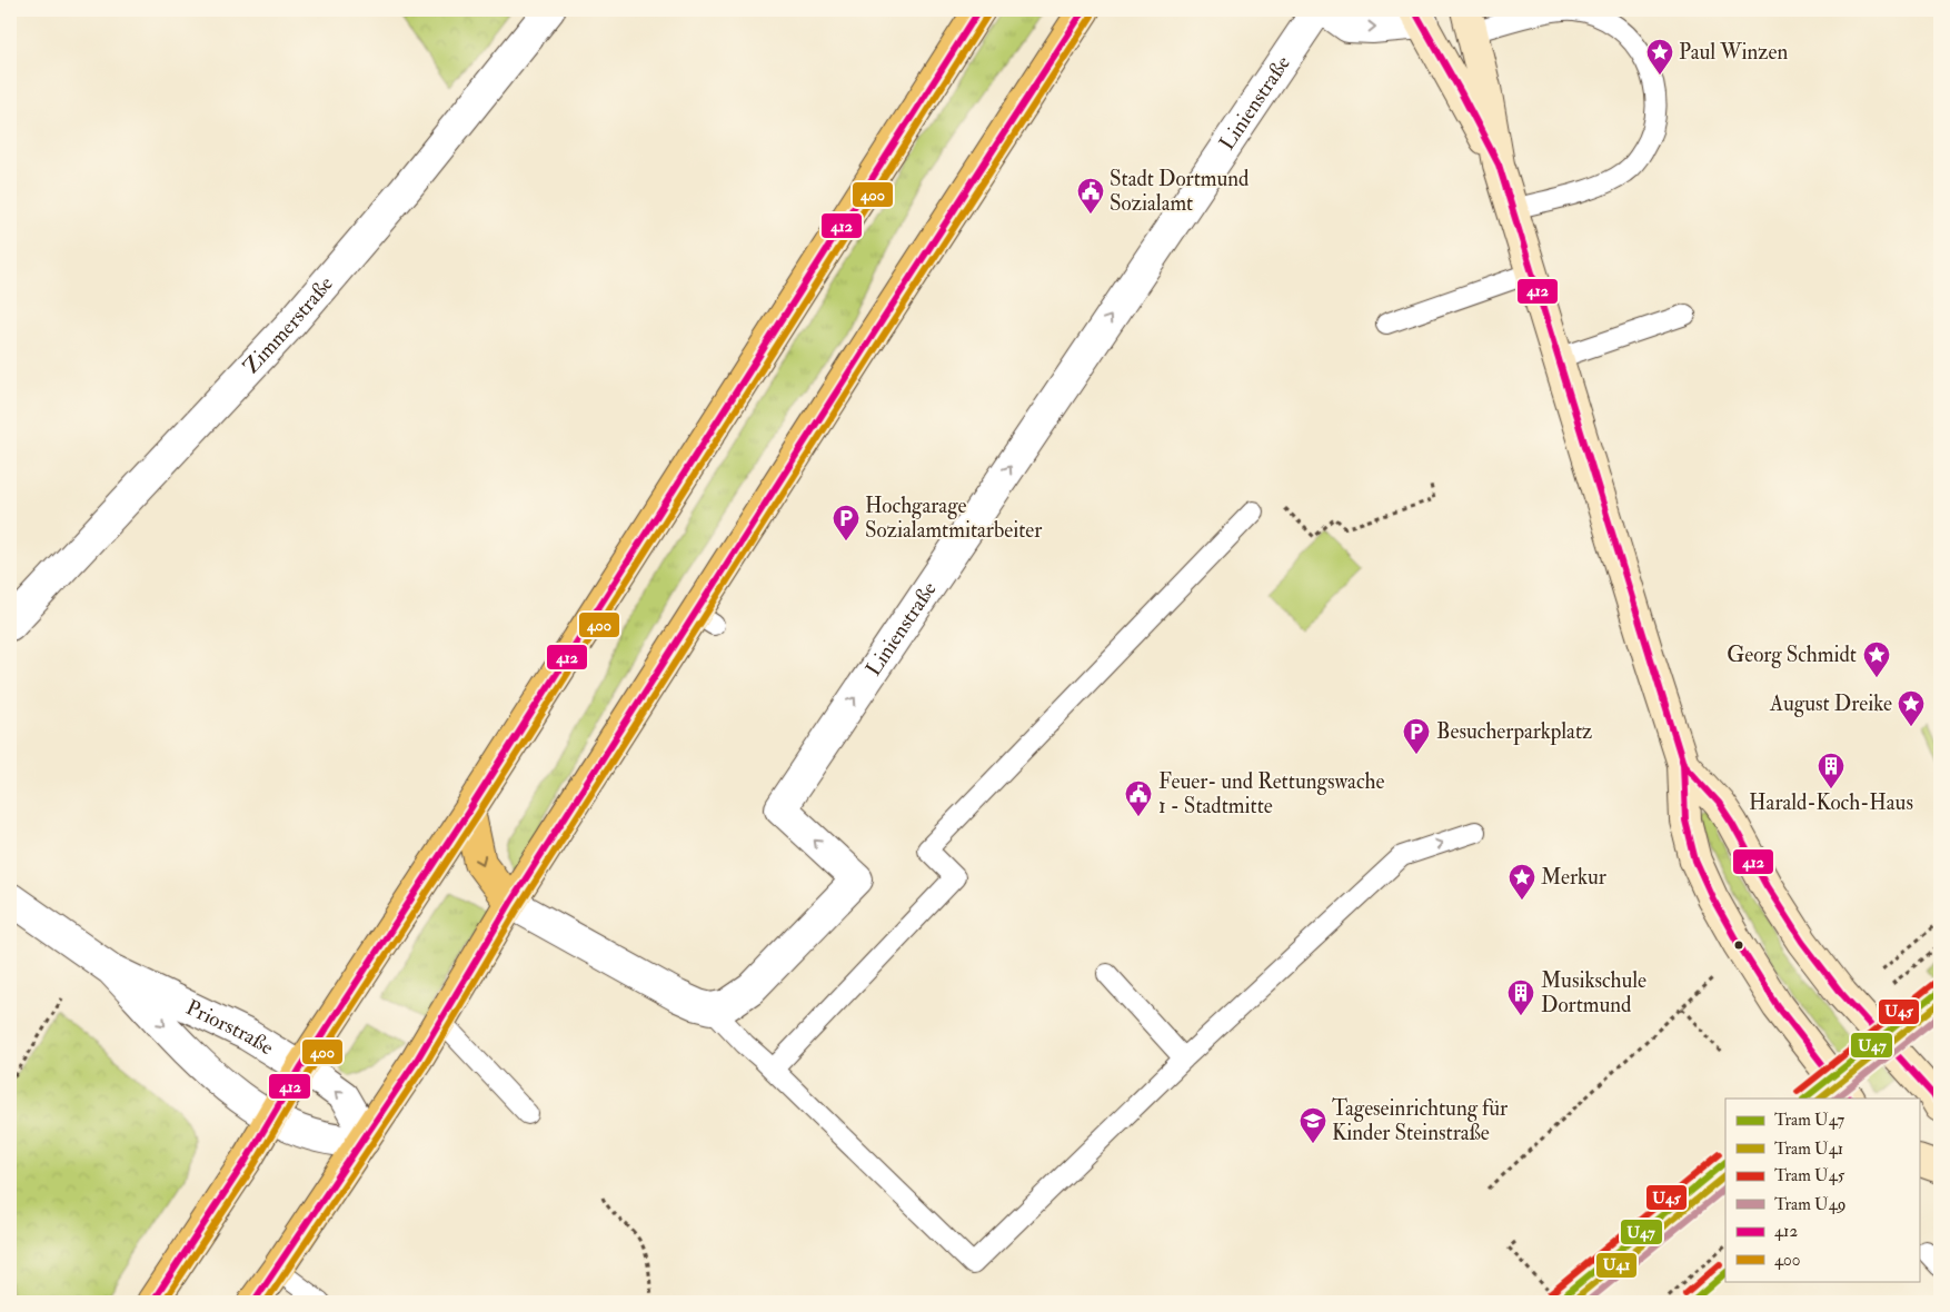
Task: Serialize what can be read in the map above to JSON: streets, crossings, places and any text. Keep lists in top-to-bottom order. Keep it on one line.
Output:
{"streets":{"street":["Linienstraße","Zimmerstraße","Priorstraße"]},"one_way":["Linienstraße"],"places":{"place":["Paul Winzen","Georg Schmidt","August Dreike","Merkur"],"public building":["Stadt Dortmund Sozialamt","Feuer- und Rettungswache 1 - Stadtmitte"],"parking":["Hochgarage Sozialamtmitarbeiter","Besucherparkplatz"],"building":["Harald-Koch-Haus","Musikschule Dortmund"],"school or university":["Tageseinrichtung für Kinder Steinstraße"]},"lines":["transit line 412","transit line 400","tram line U45","tram line U47","tram line U41","tram line U49"],"legend":["Tram U47","Tram U41","Tram U45","Tram U49","412","400"]}
